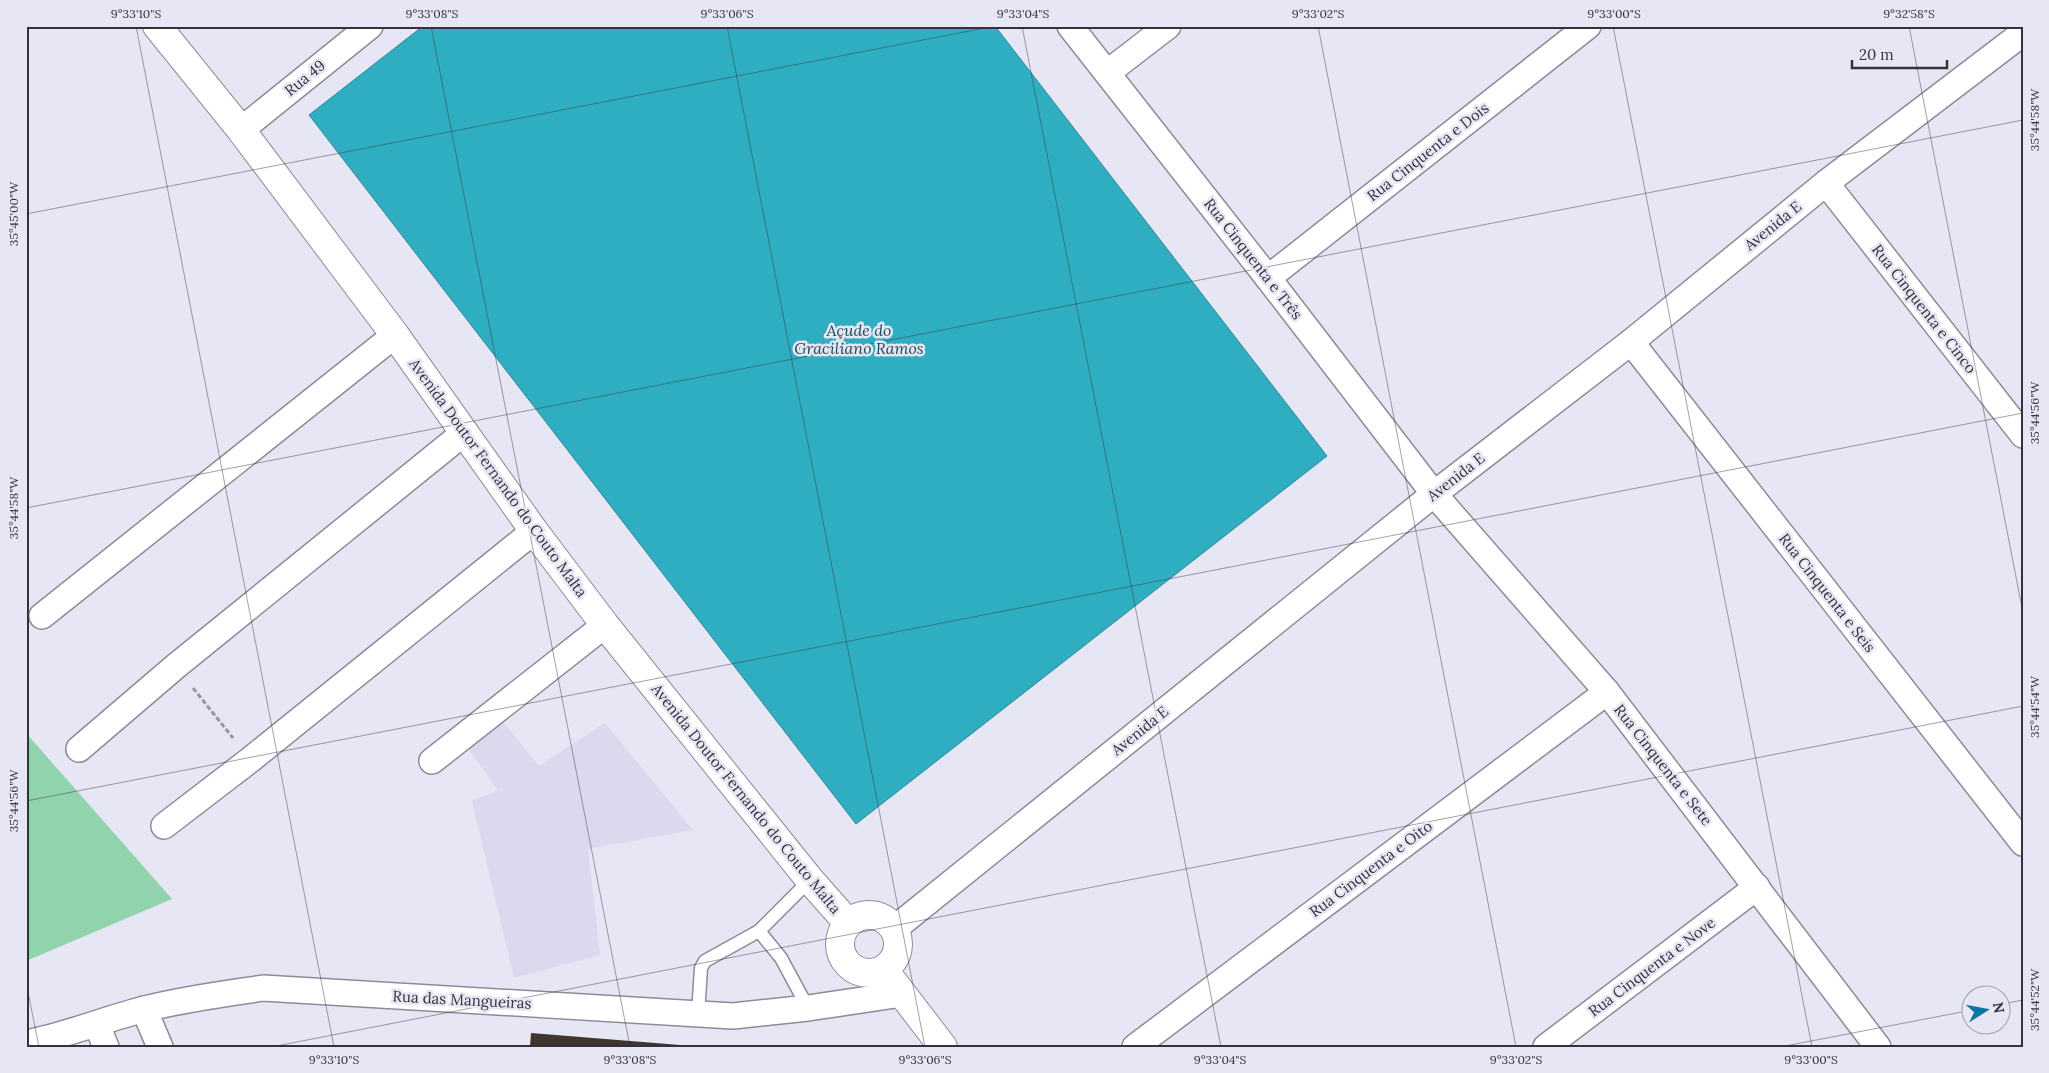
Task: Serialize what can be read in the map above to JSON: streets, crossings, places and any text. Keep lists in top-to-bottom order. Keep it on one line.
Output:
{"streets":{"street":["Rua 49","Rua Cinquenta e Dois","Avenida E","Rua Cinquenta e Três","Rua Cinquenta e Cinco","Avenida Doutor Fernando do Couto Malta","Rua Cinquenta e Seis","Rua Cinquenta e Sete","Rua Cinquenta e Oito","Rua Cinquenta e Nove","Rua das Mangueiras"]},"crossings":[["Rua 49","Avenida Doutor Fernando do Couto Malta"],["Rua Cinquenta e Dois","Rua Cinquenta e Três"],["Avenida E","Rua Cinquenta e Três"],["Avenida E","Rua Cinquenta e Cinco"],["Avenida E","Avenida Doutor Fernando do Couto Malta"],["Avenida E","Rua Cinquenta e Seis"],["Avenida E","Rua Cinquenta e Sete"],["Rua Cinquenta e Três","Rua Cinquenta e Sete"],["Rua Cinquenta e Sete","Rua Cinquenta e Oito"],["Rua Cinquenta e Sete","Rua Cinquenta e Nove"]],"water":["Açude do Graciliano Ramos"],"scale_bar":"20 m","north":"right","coordinates":["9°33'10\"S","9°33'08\"S","9°33'06\"S","9°33'04\"S","9°33'02\"S","9°33'00\"S","9°32'58\"S","35°44'58\"W","35°45'00\"W","35°44'56\"W","35°44'54\"W","35°44'52\"W"]}
